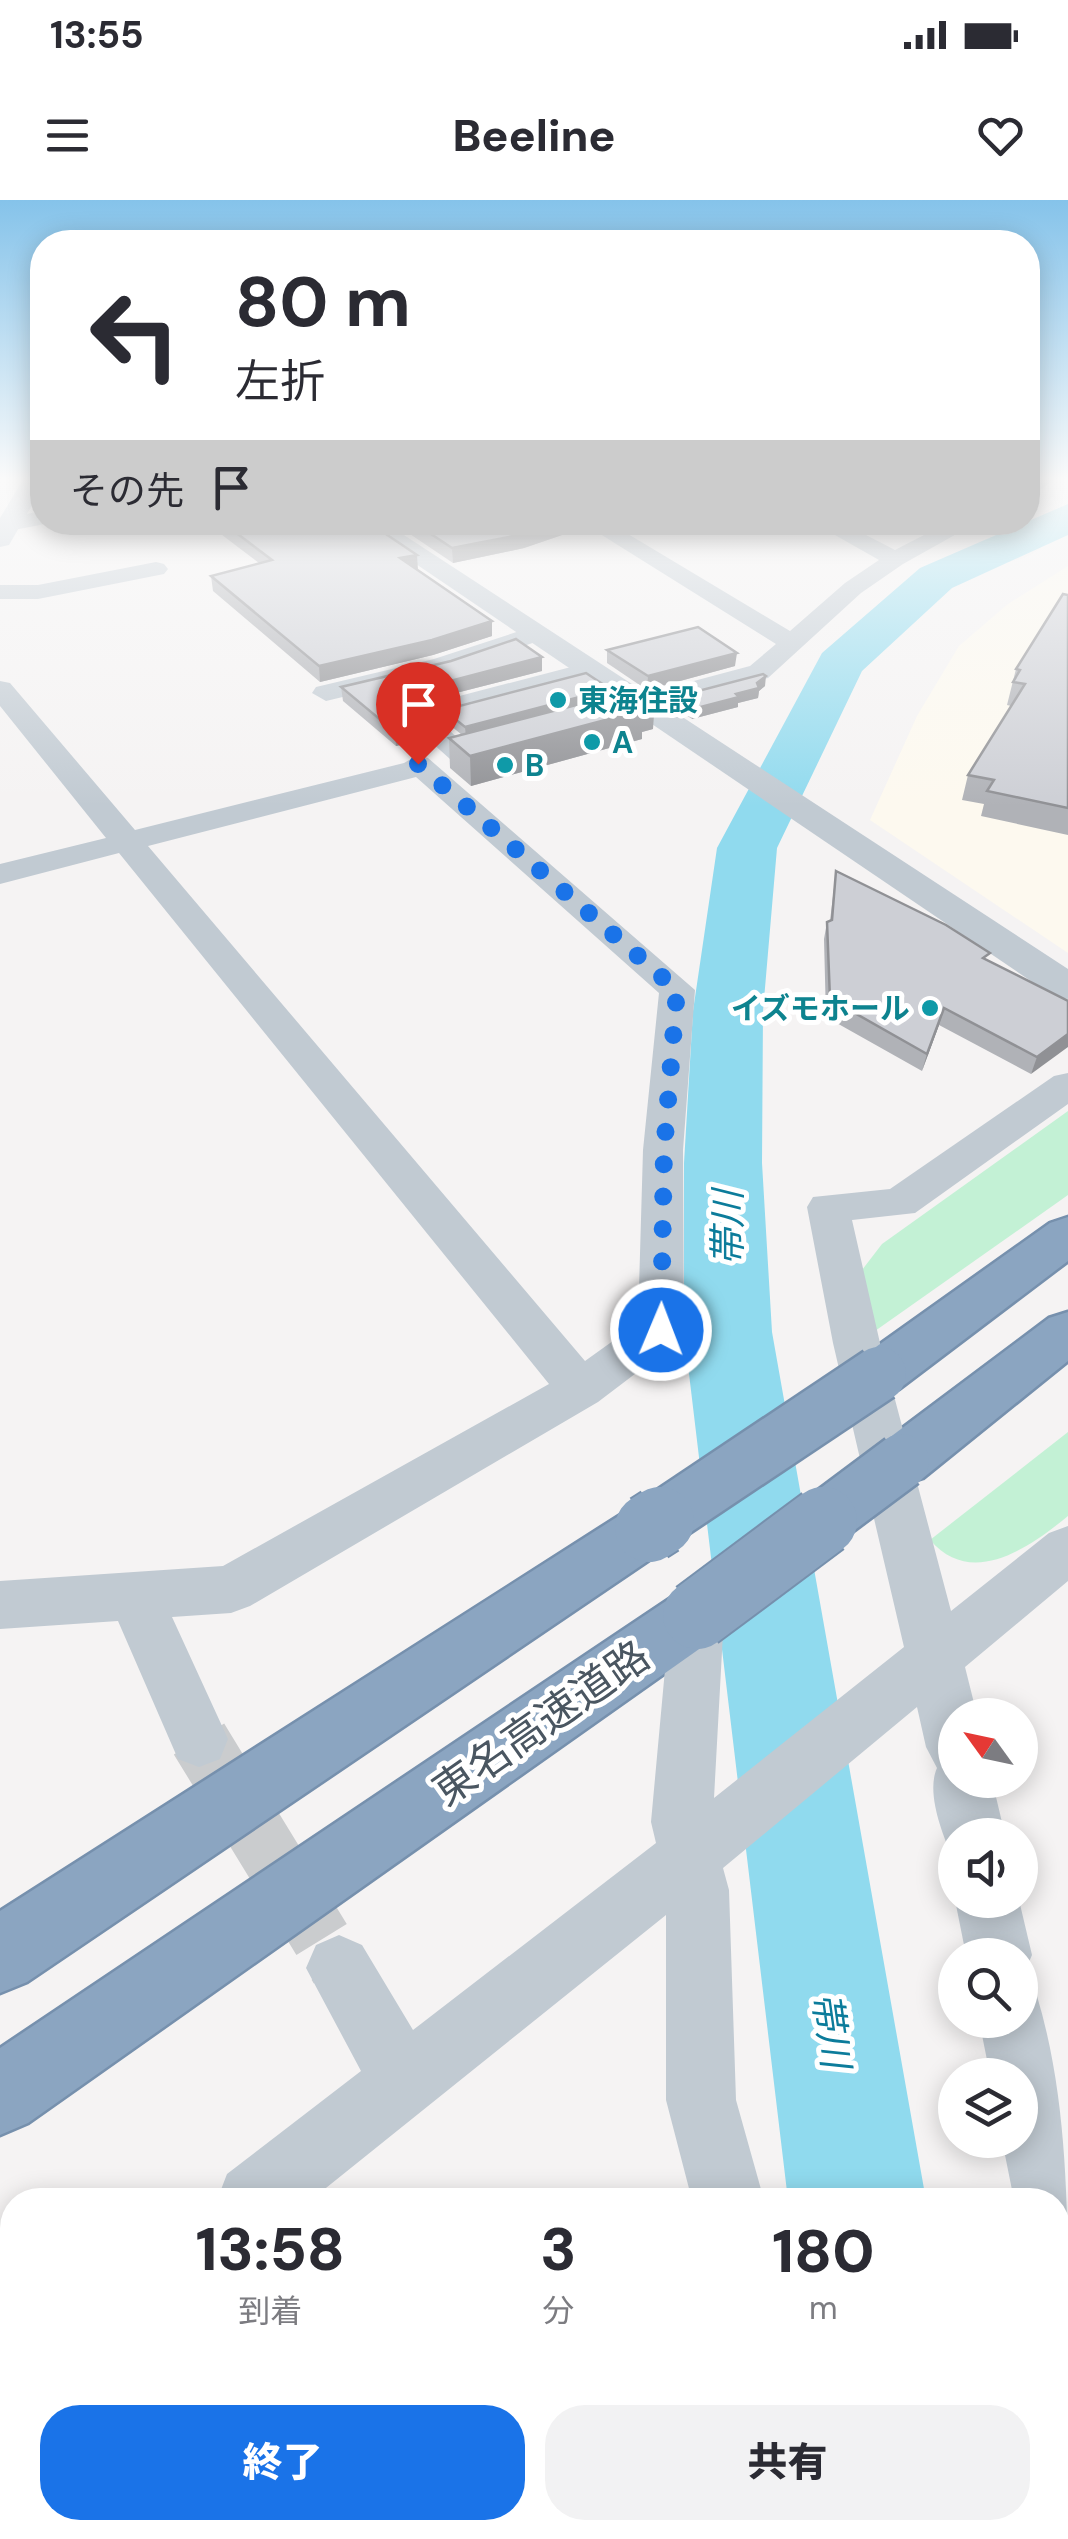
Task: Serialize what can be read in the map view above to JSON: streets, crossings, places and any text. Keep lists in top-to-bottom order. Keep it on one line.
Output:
{"streets":{"highway":["東名高速道路"]},"water":["帯川"],"places":["東海住設","A","B","イズモホール"],"north":"top left","page":{"status":"13:55","header":"Beeline","turn":["80 m","左折"],"then":"その先","eta":["13:58","到着","3","分","180","m"],"buttons":["終了","共有"]}}
